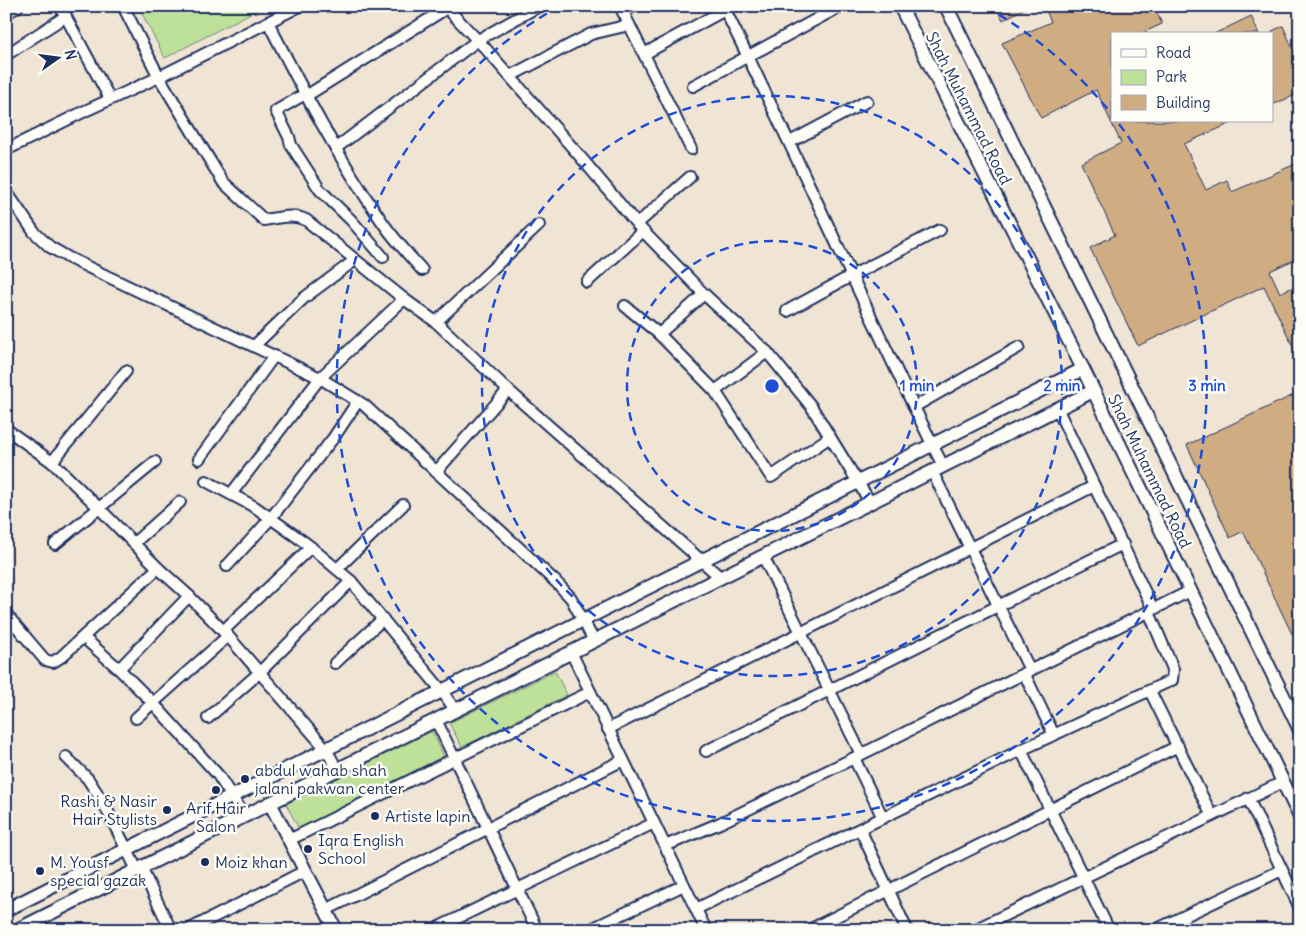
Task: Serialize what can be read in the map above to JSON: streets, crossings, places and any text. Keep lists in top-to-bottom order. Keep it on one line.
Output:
{"streets":{"street":["Shah Muhammad Road"]},"places":["abdul wahab shah jalani pakwan center","Arif Hair Salon","Rashi & Nasir Hair Stylists","Artiste lapin","Iqra English School","Moiz khan","M. Yousf special gazak"],"legend":["Road","Park","Building"],"north":"right","rings":["1 min","2 min","3 min"]}
